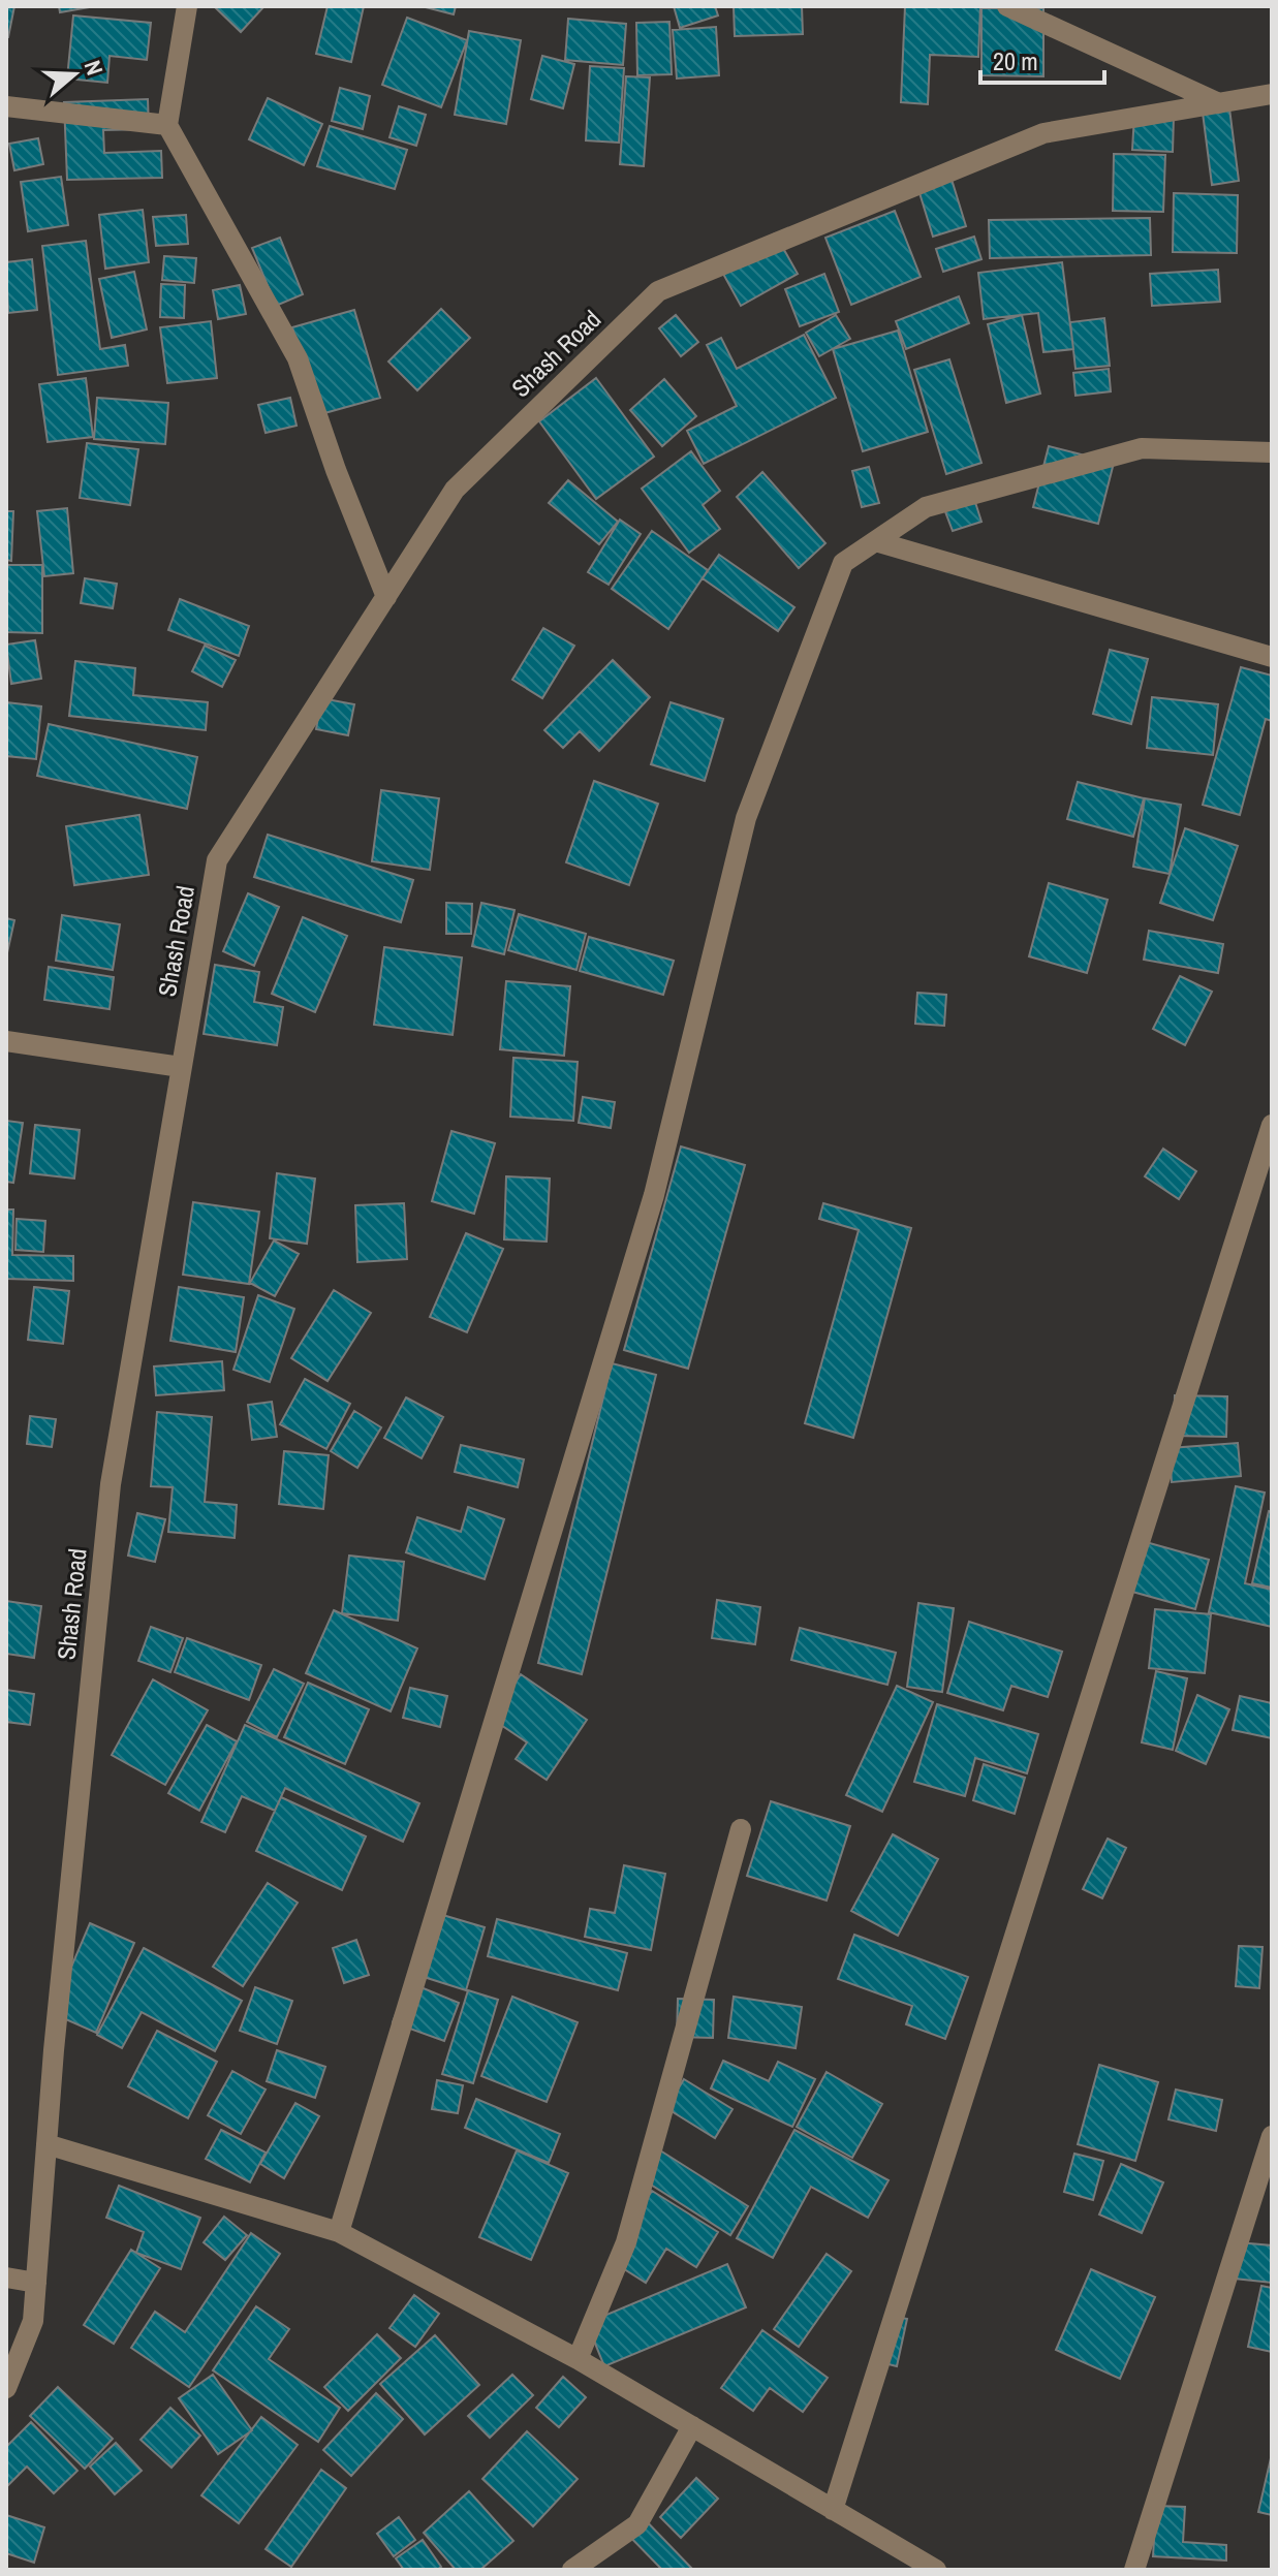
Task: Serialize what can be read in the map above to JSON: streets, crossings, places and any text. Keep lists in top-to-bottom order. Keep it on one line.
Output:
{"streets":{"street":["Shash Road"]},"scale_bar":"20 m","north":"right"}
